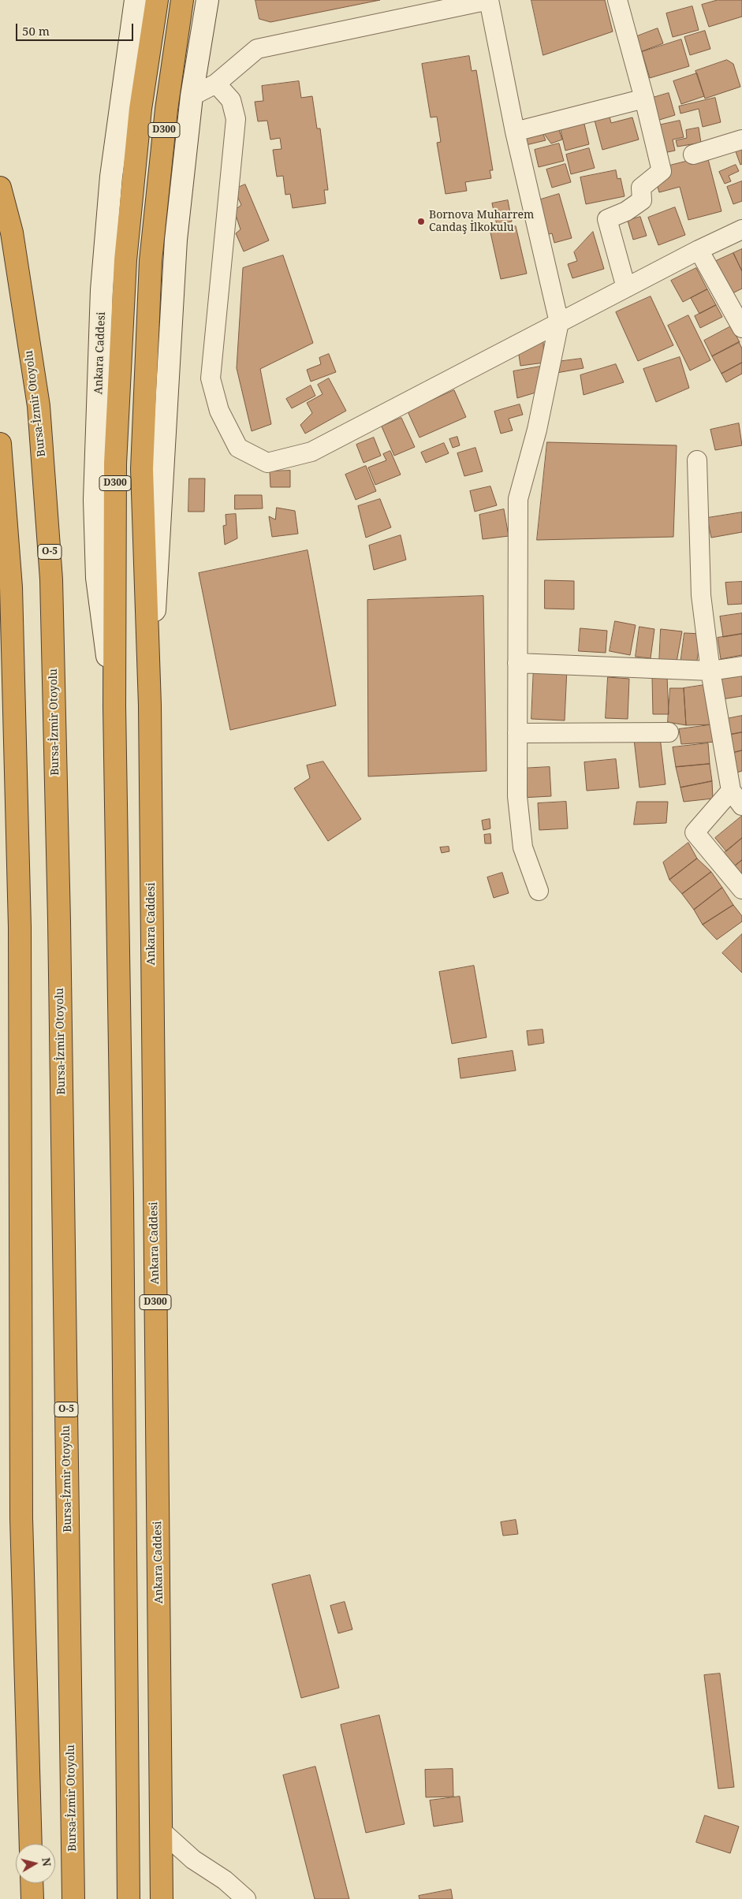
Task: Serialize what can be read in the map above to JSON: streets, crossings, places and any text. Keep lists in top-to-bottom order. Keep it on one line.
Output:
{"streets":{"highway":["D300","Ankara Caddesi","Bursa-İzmir Otoyolu","O-5"]},"places":["Bornova Muharrem Candaş İlkokulu"],"scale_bar":"50 m","north":"right"}
